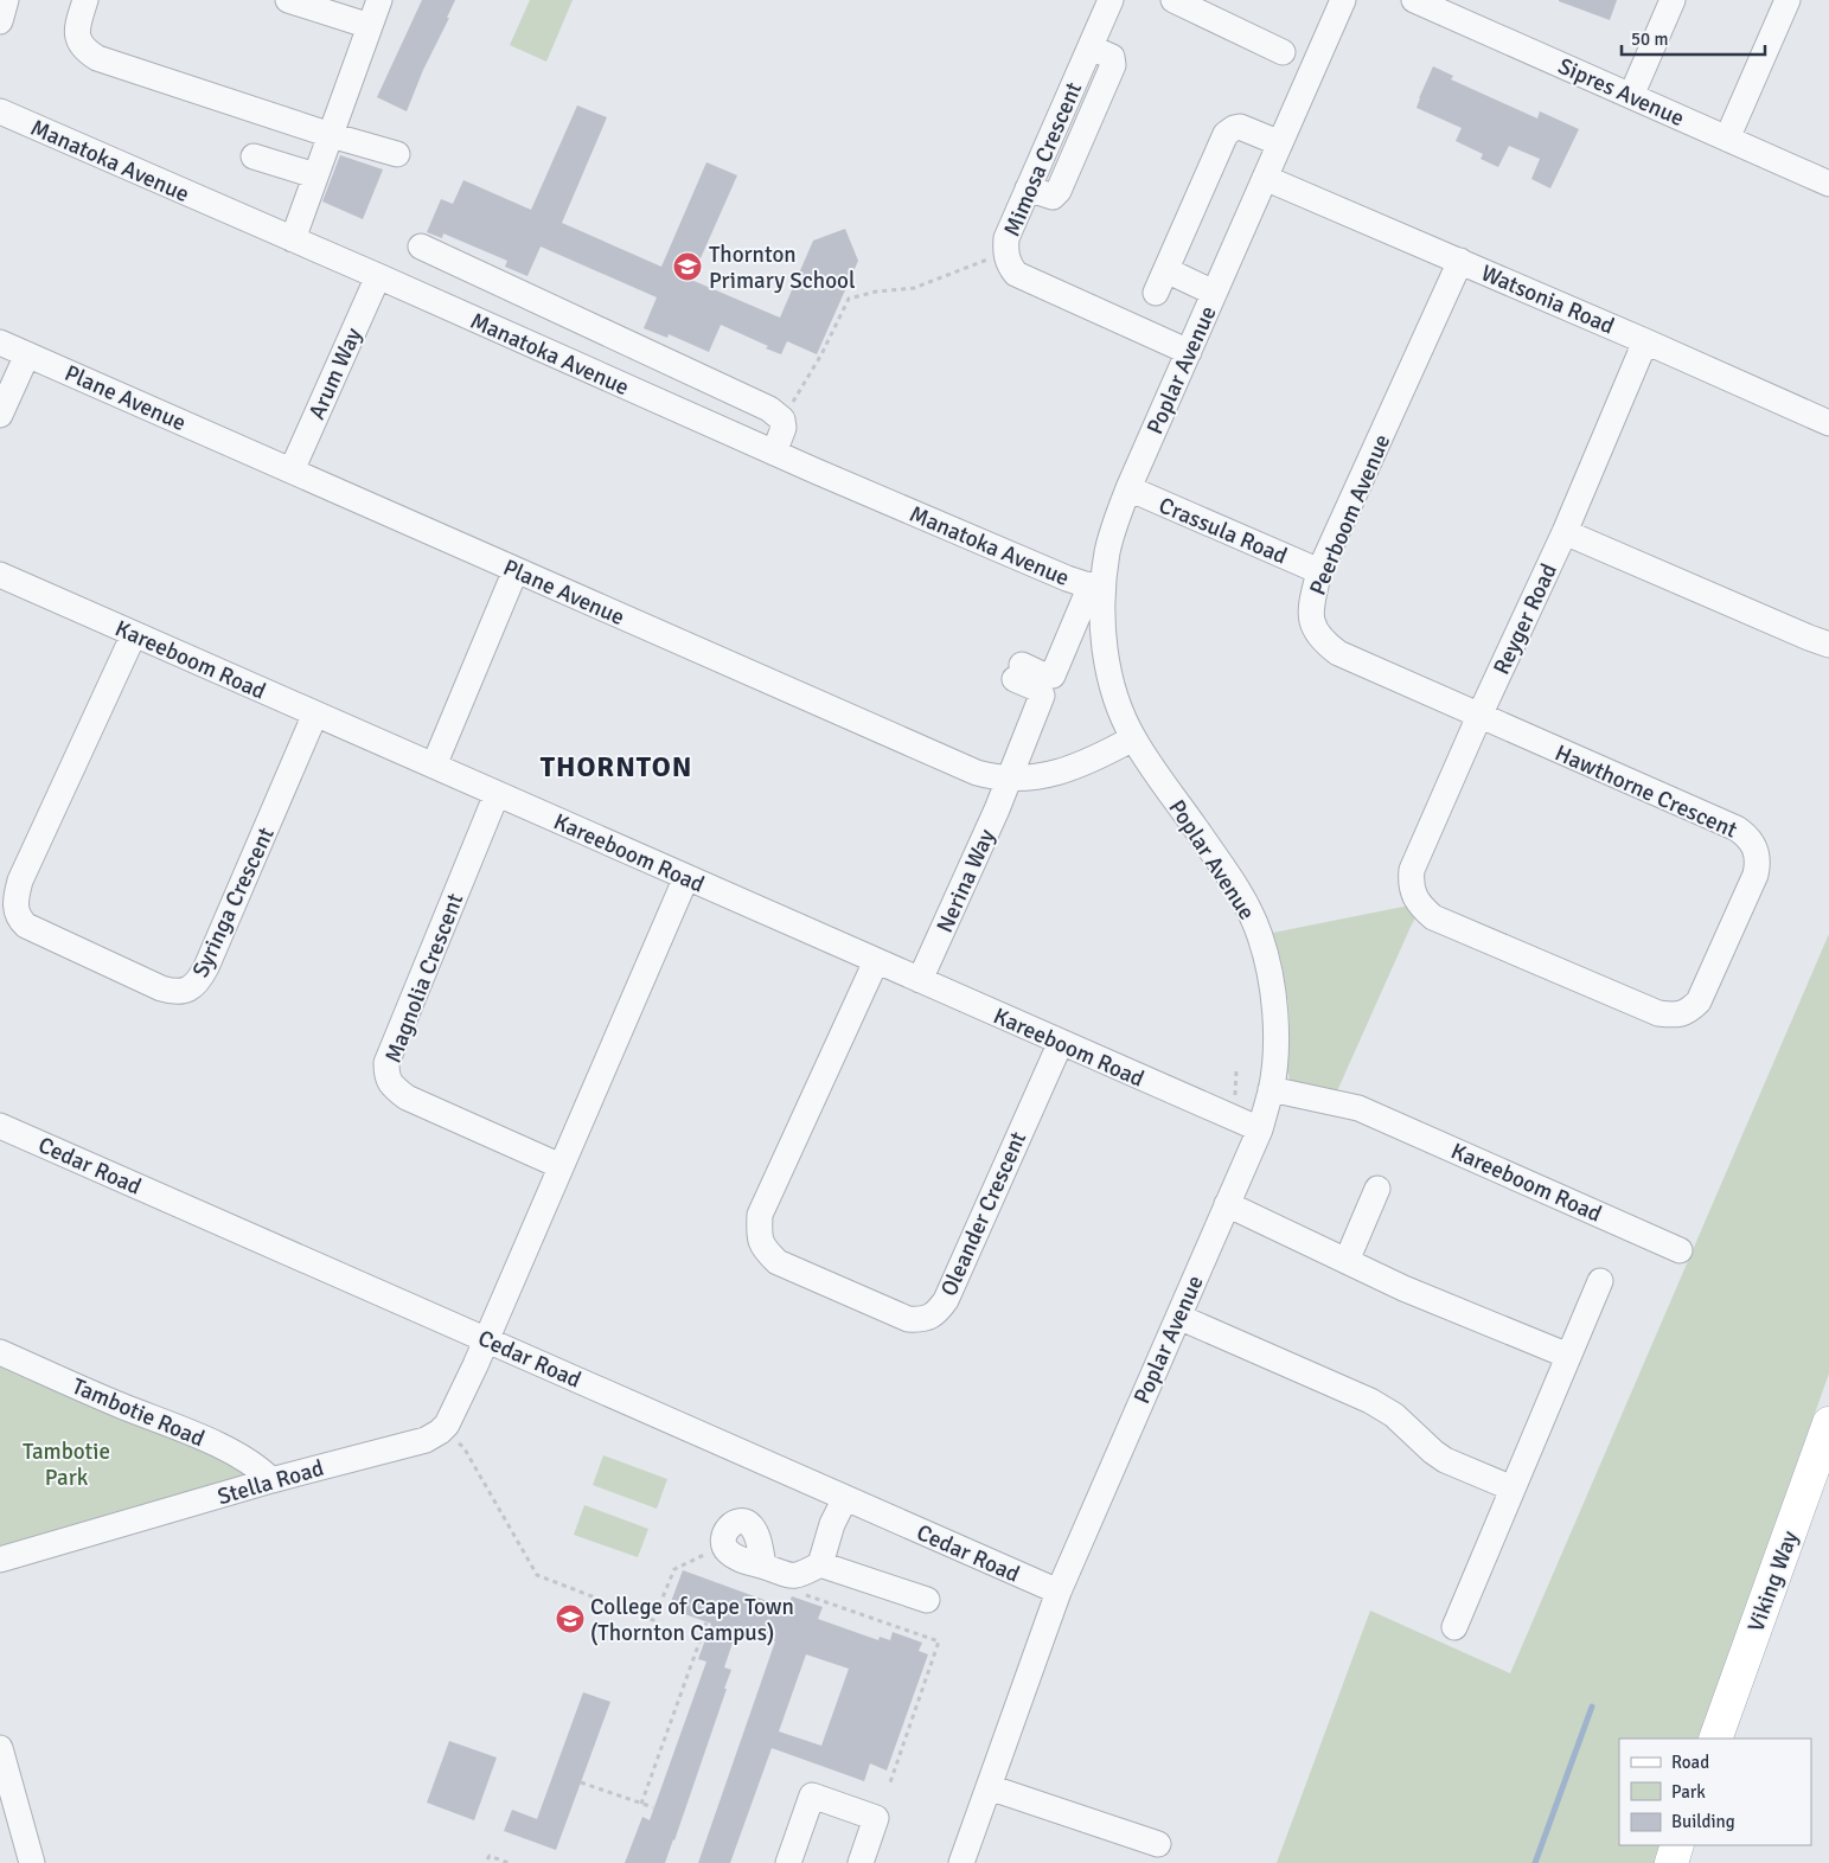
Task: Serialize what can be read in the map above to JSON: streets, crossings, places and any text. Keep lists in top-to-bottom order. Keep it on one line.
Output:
{"streets":{"main road":["Viking Way"],"street":["Sipres Avenue","Mimosa Crescent","Manatoka Avenue","Watsonia Road","Poplar Avenue","Arum Way","Plane Avenue","Peerboom Avenue","Crassula Road","Reyger Road","Kareeboom Road","Hawthorne Crescent","Nerina Way","Syringa Crescent","Magnolia Crescent","Cedar Road","Oleander Crescent","Tambotie Road","Stella Road"]},"crossings":[["Mimosa Crescent","Poplar Avenue"],["Manatoka Avenue","Poplar Avenue"],["Manatoka Avenue","Arum Way"],["Manatoka Avenue","Nerina Way"],["Watsonia Road","Poplar Avenue"],["Watsonia Road","Peerboom Avenue"],["Watsonia Road","Reyger Road"],["Poplar Avenue","Plane Avenue"],["Poplar Avenue","Crassula Road"],["Poplar Avenue","Kareeboom Road"],["Poplar Avenue","Nerina Way"],["Poplar Avenue","Cedar Road"],["Arum Way","Plane Avenue"],["Plane Avenue","Nerina Way"],["Peerboom Avenue","Crassula Road"],["Peerboom Avenue","Reyger Road"],["Peerboom Avenue","Hawthorne Crescent"],["Reyger Road","Hawthorne Crescent"],["Kareeboom Road","Nerina Way"],["Kareeboom Road","Syringa Crescent"],["Kareeboom Road","Magnolia Crescent"],["Kareeboom Road","Oleander Crescent"],["Tambotie Road","Stella Road"]],"districts":["THORNTON"],"parks":["Tambotie Park"],"places":{"school or university":["Thornton Primary School","College of Cape Town (Thornton Campus)"]},"legend":["Road","Park","Building"],"scale_bar":"50 m"}
